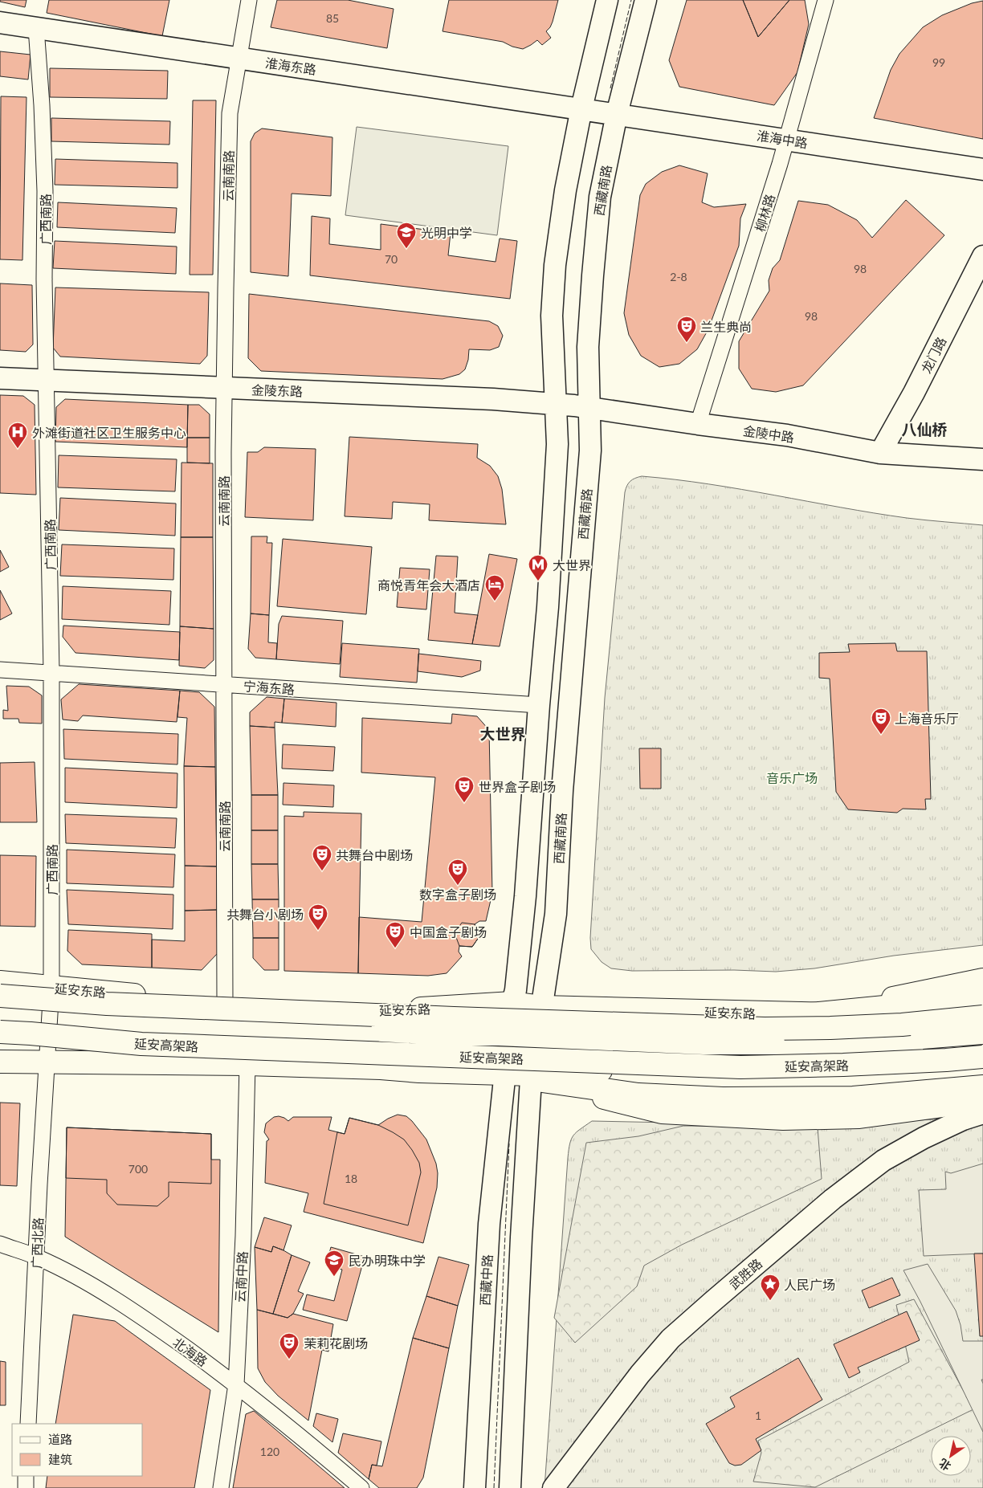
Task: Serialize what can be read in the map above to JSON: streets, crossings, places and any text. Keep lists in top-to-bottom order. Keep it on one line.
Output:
{"streets":{"main road":["淮海东路","淮海中路","西藏南路","龙门路","金陵东路","金陵中路","延安东路","延安高架路","武胜路","西藏中路"],"street":["云南南路","柳林路","广西南路","宁海东路","广西北路","云南中路","北海路"]},"crossings":[["淮海东路","淮海中路"],["淮海东路","云南南路"],["淮海东路","广西南路"],["淮海中路","西藏南路"],["淮海中路","柳林路"],["云南南路","金陵东路"],["云南南路","宁海东路"],["云南南路","延安东路"],["西藏南路","金陵中路"],["西藏南路","延安东路"],["柳林路","金陵中路"],["广西南路","金陵东路"],["广西南路","宁海东路"],["广西南路","延安东路"],["广西南路","广西北路"],["龙门路","金陵中路"],["金陵东路","金陵中路"],["延安东路","西藏中路"],["广西北路","北海路"],["云南中路","北海路"]],"districts":["八仙桥","大世界"],"parks":["音乐广场"],"places":{"school or university":["光明中学","民办明珠中学"],"theatre":["兰生典尚","上海音乐厅","世界盒子剧场","共舞台中剧场","数字盒子剧场","共舞台小剧场","中国盒子剧场","茉莉花剧场"],"hospital":["外滩街道社区卫生服务中心"],"metro station":["大世界"],"hotel":["商悦青年会大酒店"],"place":["人民广场"]},"house_numbers":["85","99","70","98","2-8","98","700","18","1","120"],"legend":["道路","建筑"],"north":"bottom left"}
